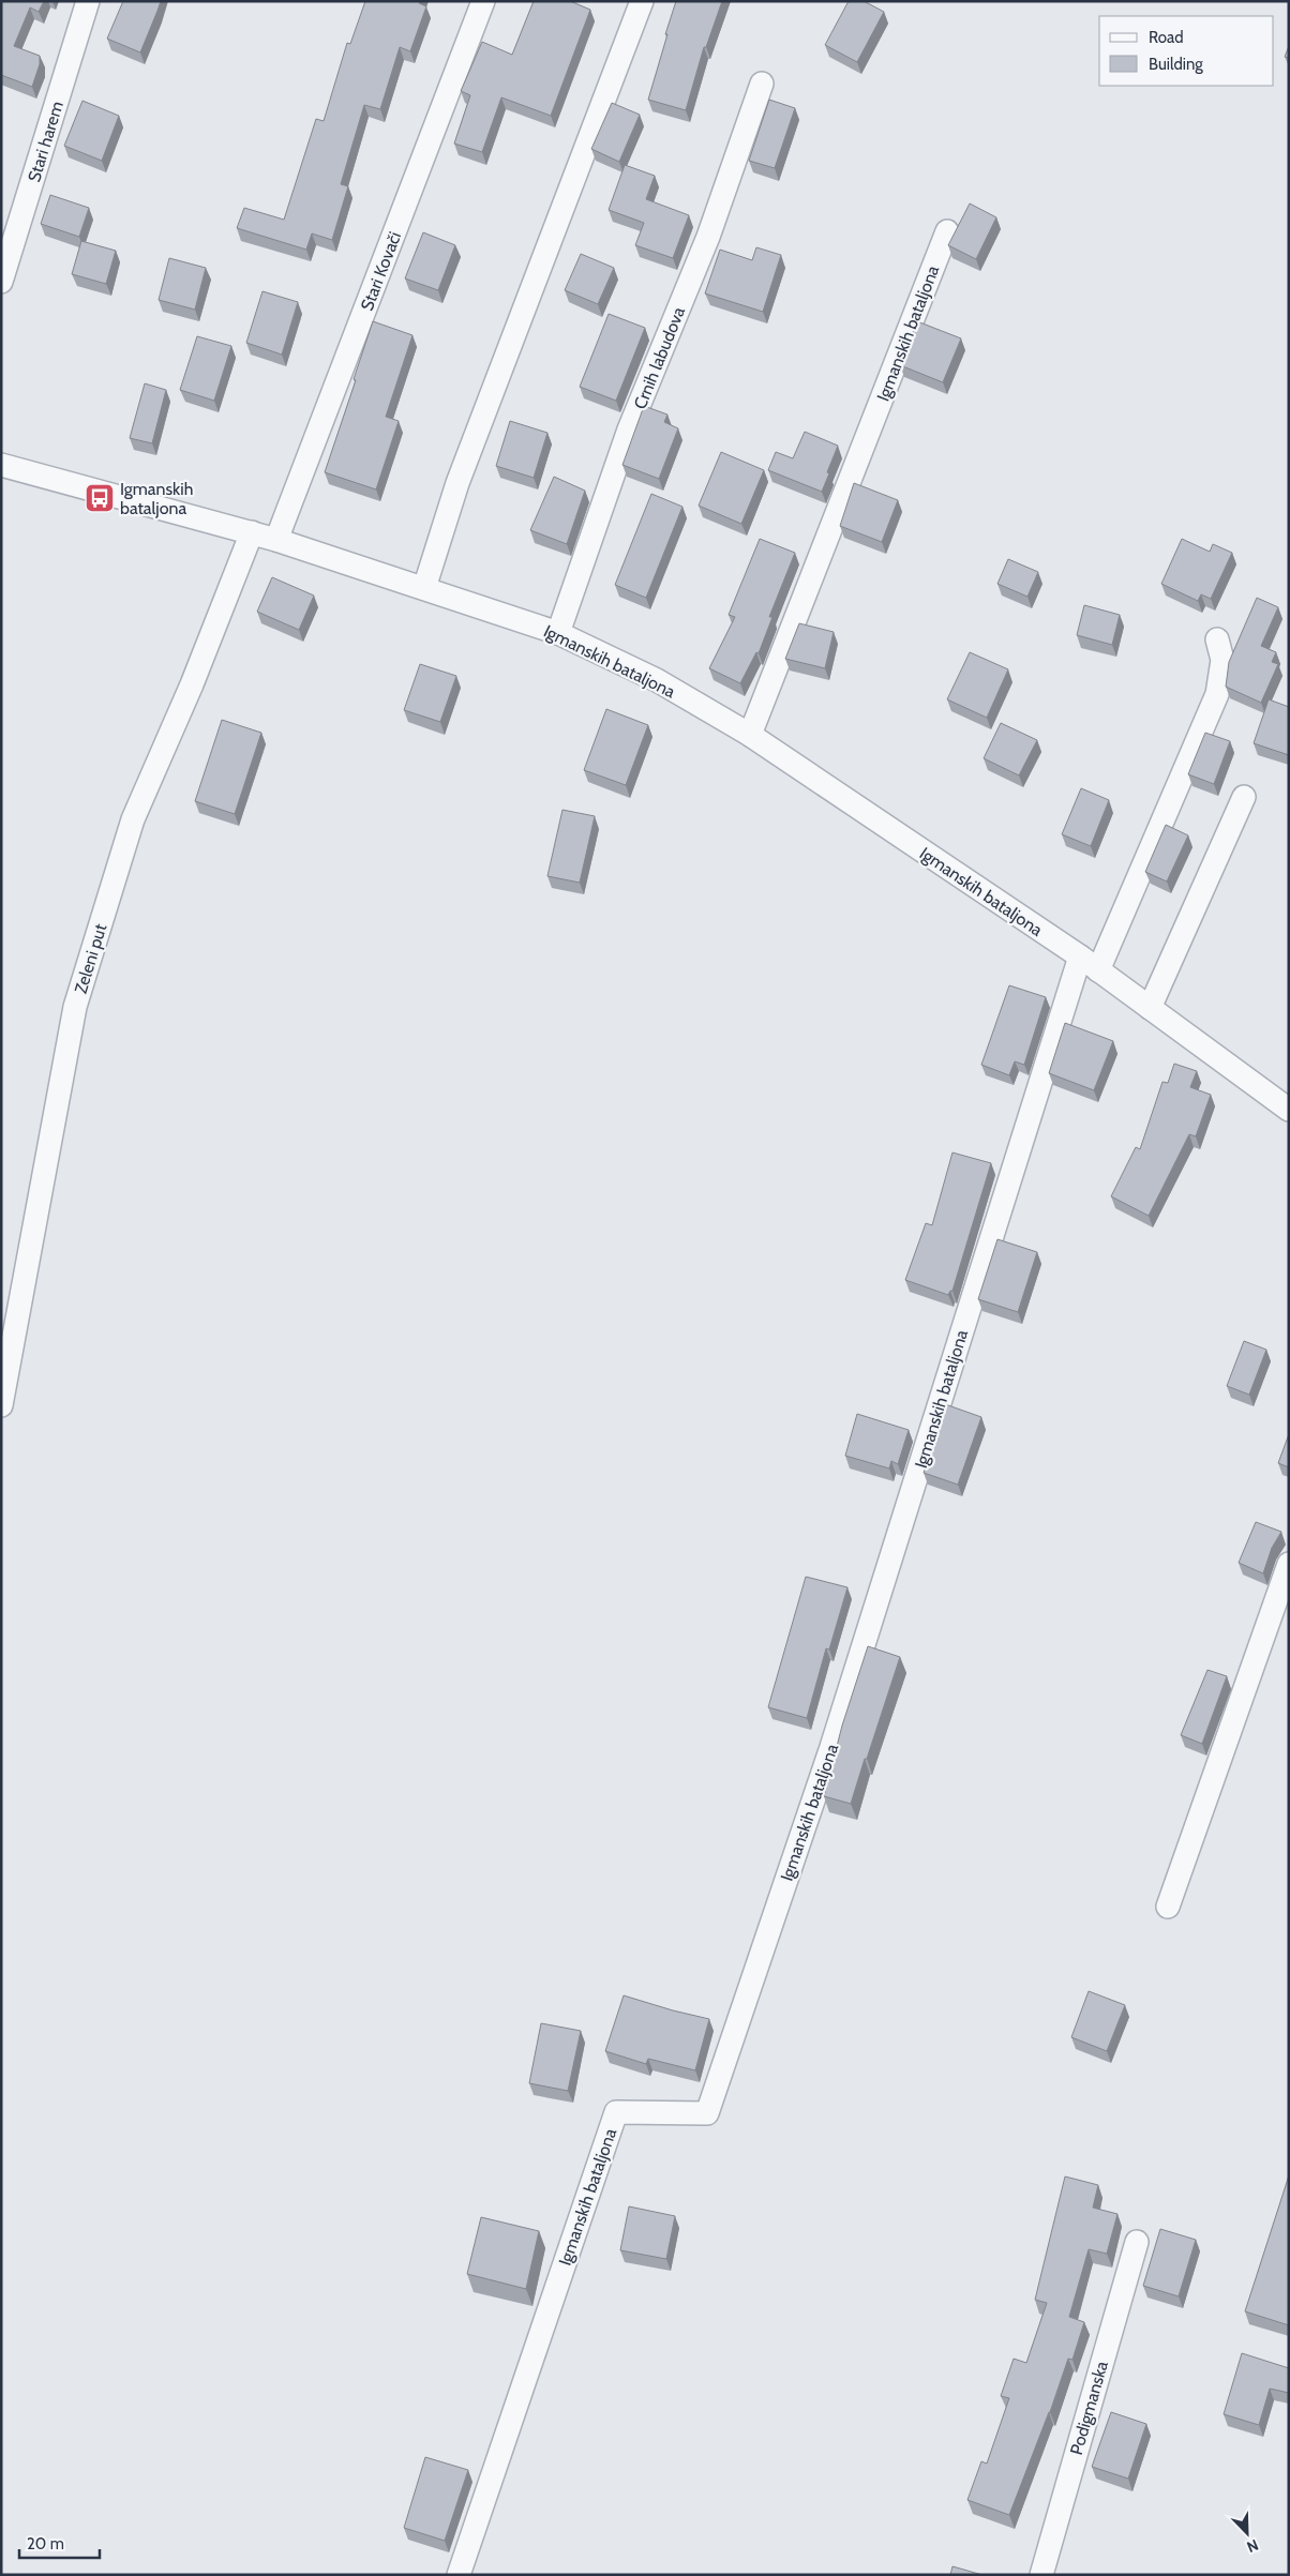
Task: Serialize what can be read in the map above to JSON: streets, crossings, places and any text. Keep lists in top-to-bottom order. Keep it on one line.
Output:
{"streets":{"street":["Stari harem","Stari Kovači","Igmanskih bataljona","Crnih labudova","Zeleni put","Podigmanska"]},"crossings":[["Stari Kovači","Igmanskih bataljona"],["Igmanskih bataljona","Crnih labudova"],["Igmanskih bataljona","Zeleni put"]],"places":{"bus stop":["Igmanskih bataljona"]},"legend":["Road","Building"],"scale_bar":"20 m","north":"bottom right"}
